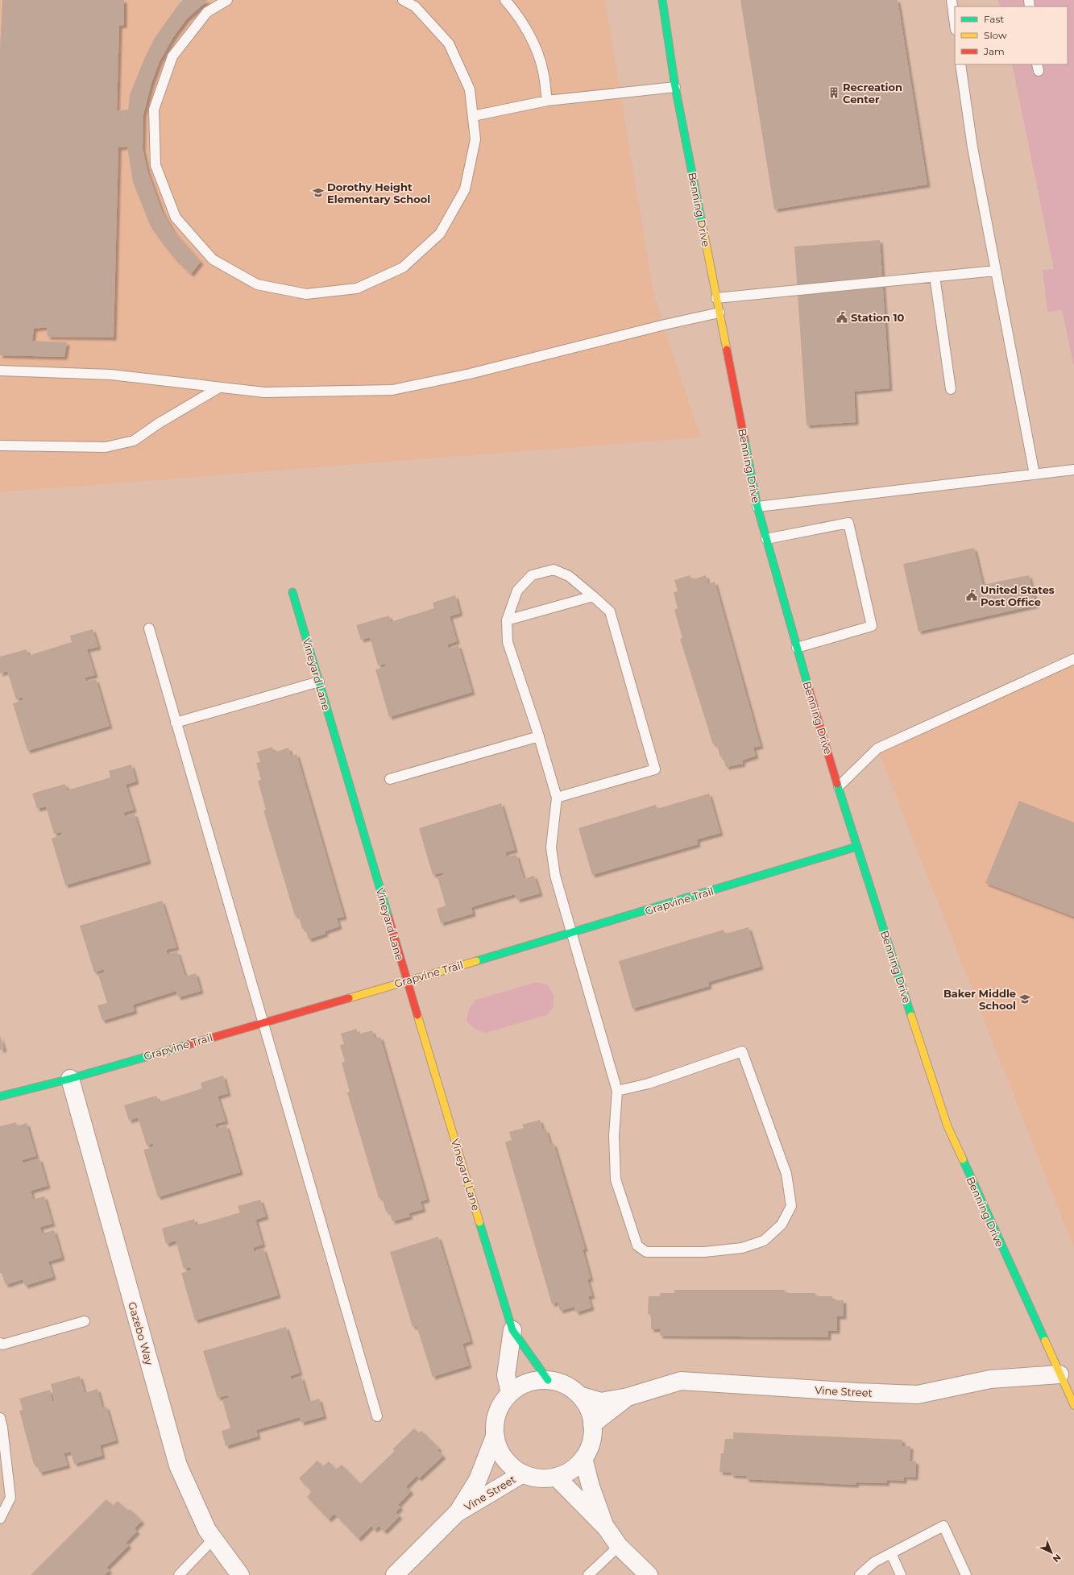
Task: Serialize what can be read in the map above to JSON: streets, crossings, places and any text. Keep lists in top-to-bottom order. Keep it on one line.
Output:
{"streets":{"street":["Benning Drive","Vineyard Lane","Grapvine Trail","Gazebo Way","Vine Street"]},"crossings":[["Benning Drive","Grapvine Trail"],["Benning Drive","Vine Street"],["Vineyard Lane","Grapvine Trail"],["Vineyard Lane","Vine Street"],["Grapvine Trail","Gazebo Way"]],"places":{"building":["Recreation Center"],"school or university":["Dorothy Height Elementary School","Baker Middle School"],"public building":["Station 10","United States Post Office"]},"legend":["Fast","Slow","Jam"],"north":"bottom right"}
